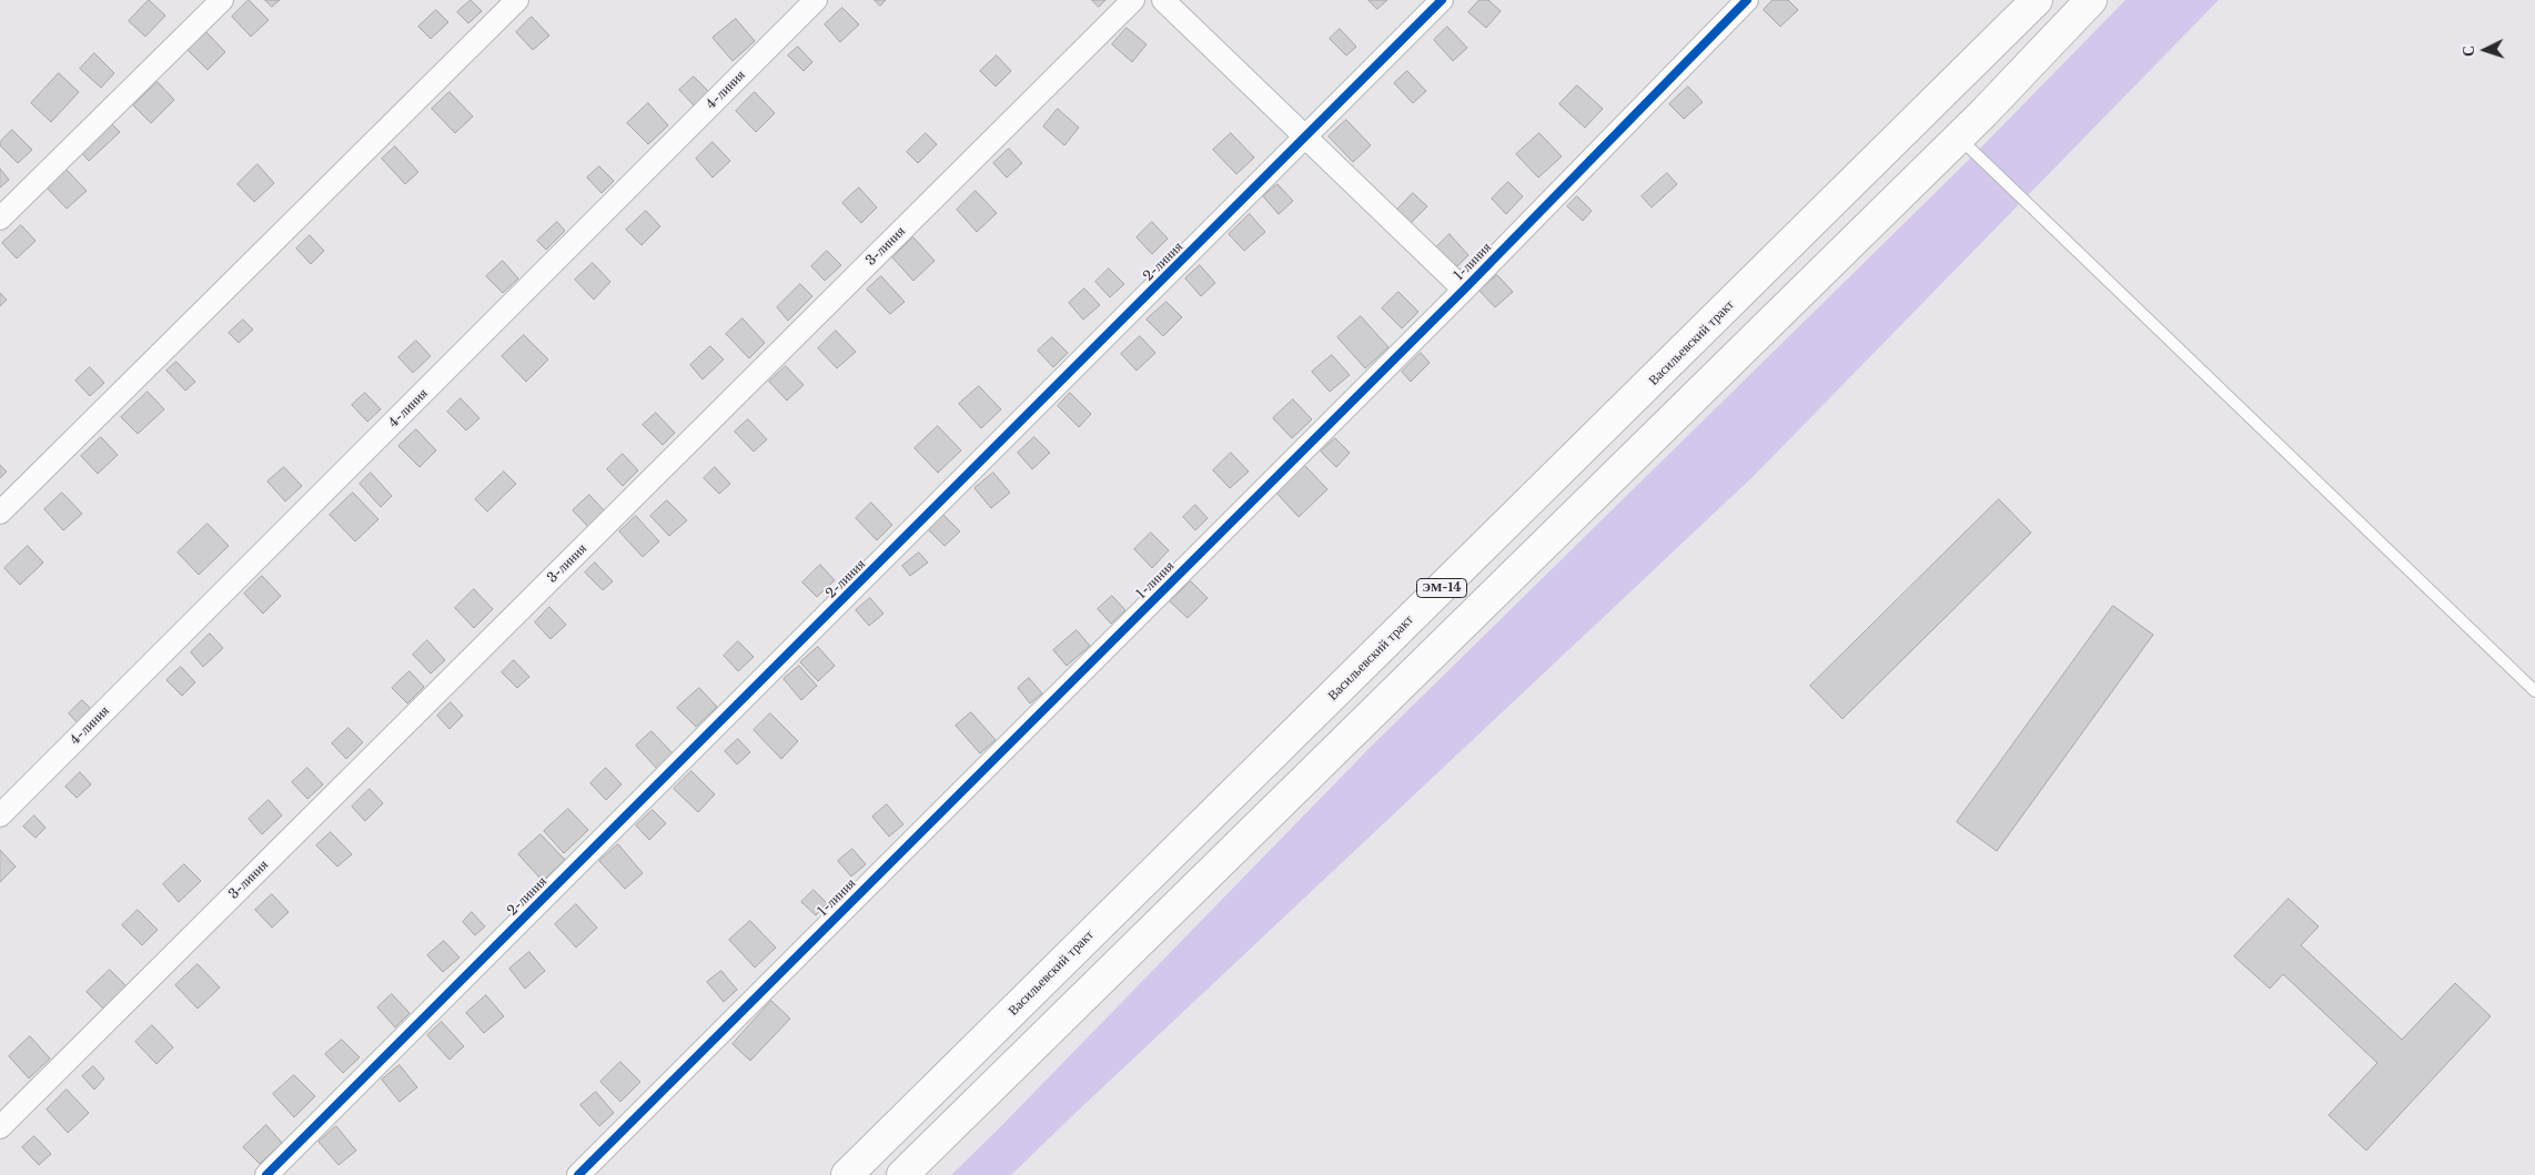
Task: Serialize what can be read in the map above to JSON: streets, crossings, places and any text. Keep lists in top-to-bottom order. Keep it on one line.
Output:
{"streets":{"main road":["Васильевский тракт","ЭМ-14"],"street":["4-линия","3-линия","2-линия","1-линия"]},"north":"left"}
